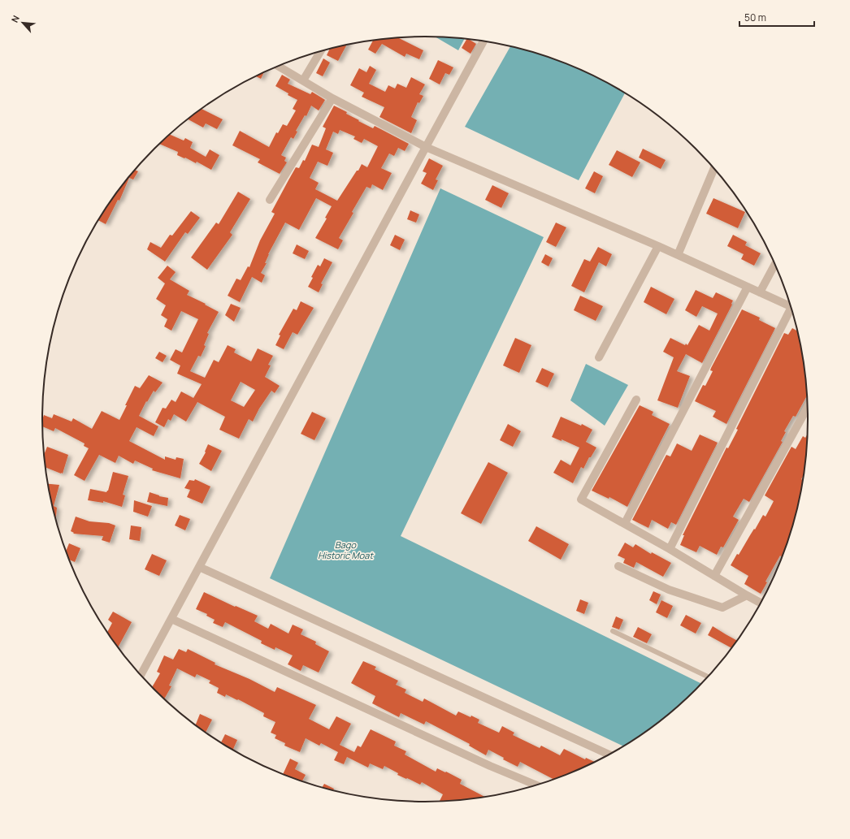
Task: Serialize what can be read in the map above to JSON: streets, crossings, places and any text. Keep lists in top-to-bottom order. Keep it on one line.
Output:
{"water":["Bago Historic Moat"],"scale_bar":"50 m","north":"top left"}
